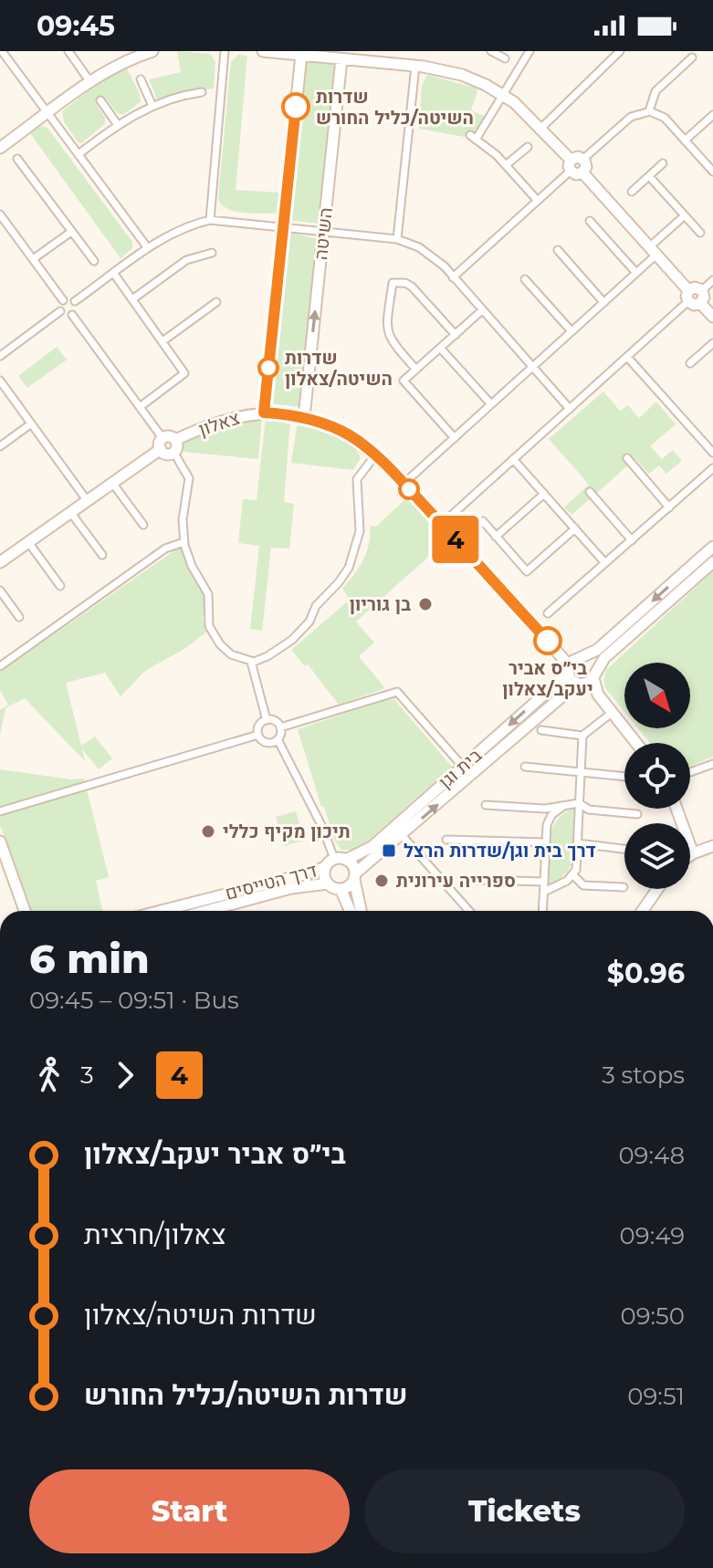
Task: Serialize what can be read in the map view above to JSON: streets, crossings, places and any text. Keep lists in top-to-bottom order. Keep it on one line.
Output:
{"streets":{"street":["השיטה","צאלון","בית וגן","דרך הטייסים"]},"crossings":[["השיטה","צאלון"],["צאלון","בית וגן"],["בית וגן","דרך הטייסים"]],"places":{"other":["שדרות השיטה/כליל החורש","שדרות השיטה/צאלון","בן גוריון","בי״ס אביר יעקב/צאלון","תיכון מקיף כללי","ספרייה עירונית"],"transit":["דרך בית וגן/שדרות הרצל"]},"lines":["bus line 4"],"north":"bottom right","page":{"status":"09:45","on_map":"4","heading":["6 min","09:45 – 09:51 · Bus","$0.96"],"legs":["3","4","3 stops"],"list":[{"name":"בי״ס אביר יעקב/צאלון","value":"09:48"},{"name":"צאלון/חרצית","value":"09:49"},{"name":"שדרות השיטה/צאלון","value":"09:50"},{"name":"שדרות השיטה/כליל החורש","value":"09:51"}],"buttons":["Start","Tickets"]}}
